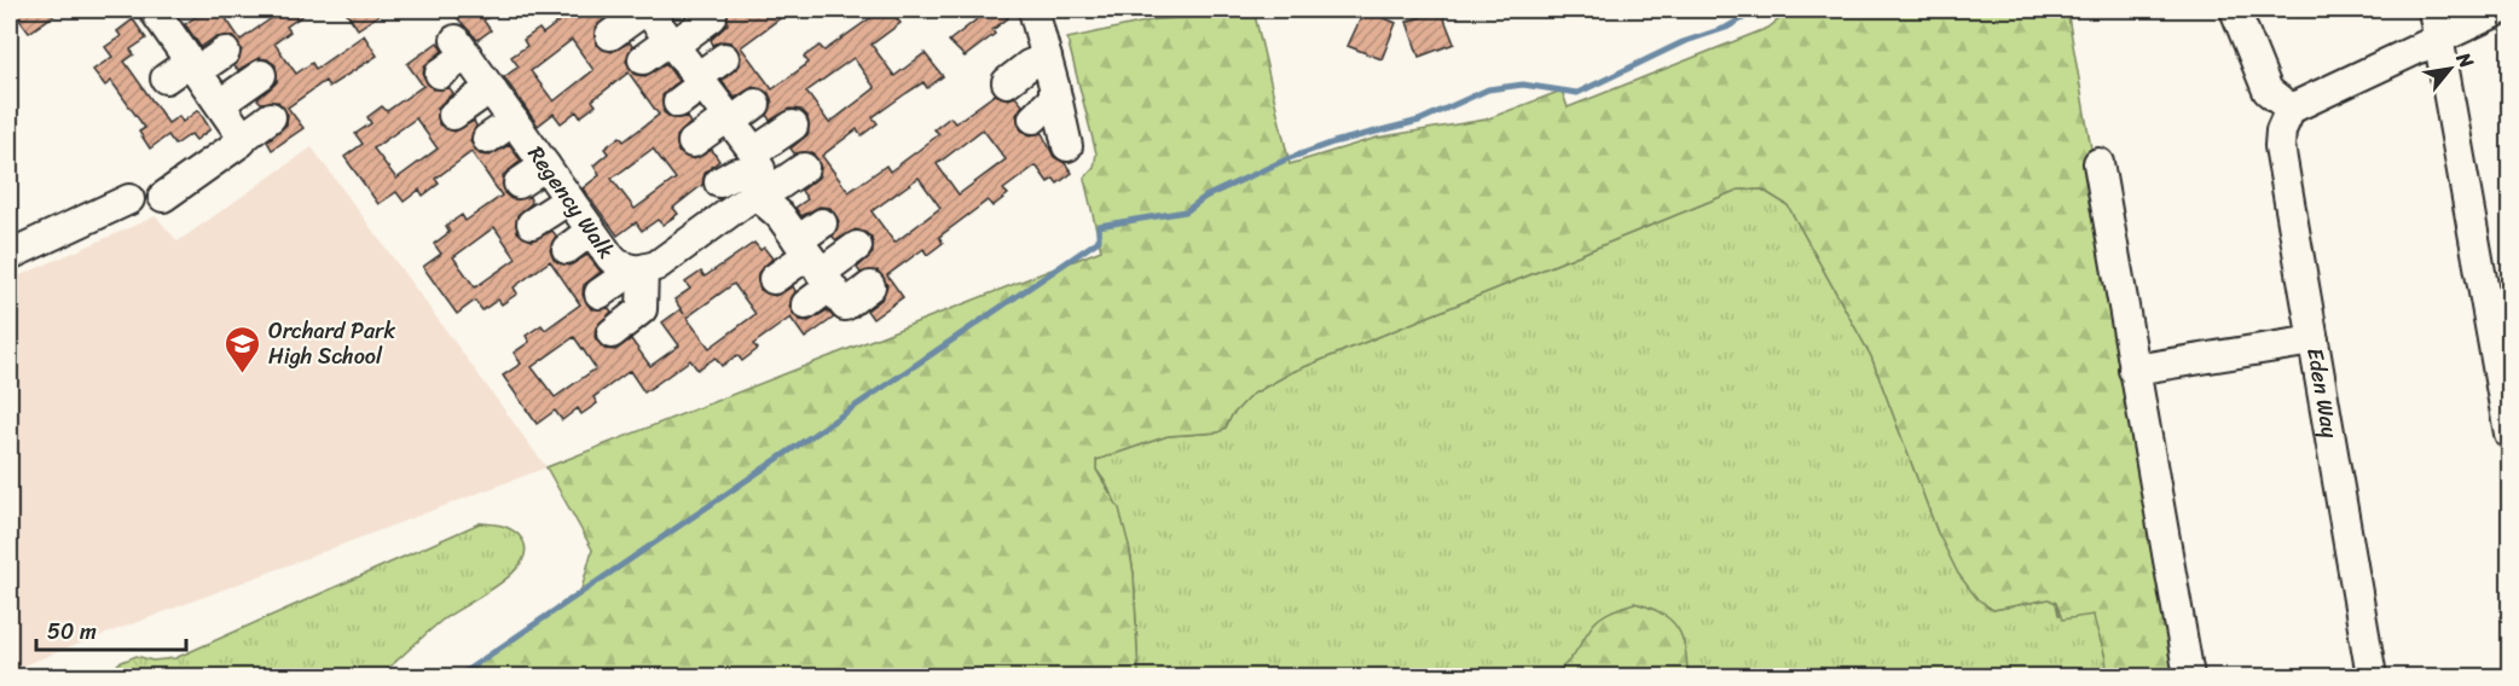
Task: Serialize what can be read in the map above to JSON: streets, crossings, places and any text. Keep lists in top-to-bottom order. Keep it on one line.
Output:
{"streets":{"street":["Regency Walk","Eden Way"]},"places":{"school or university":["Orchard Park High School"]},"scale_bar":"50 m","north":"top right"}
